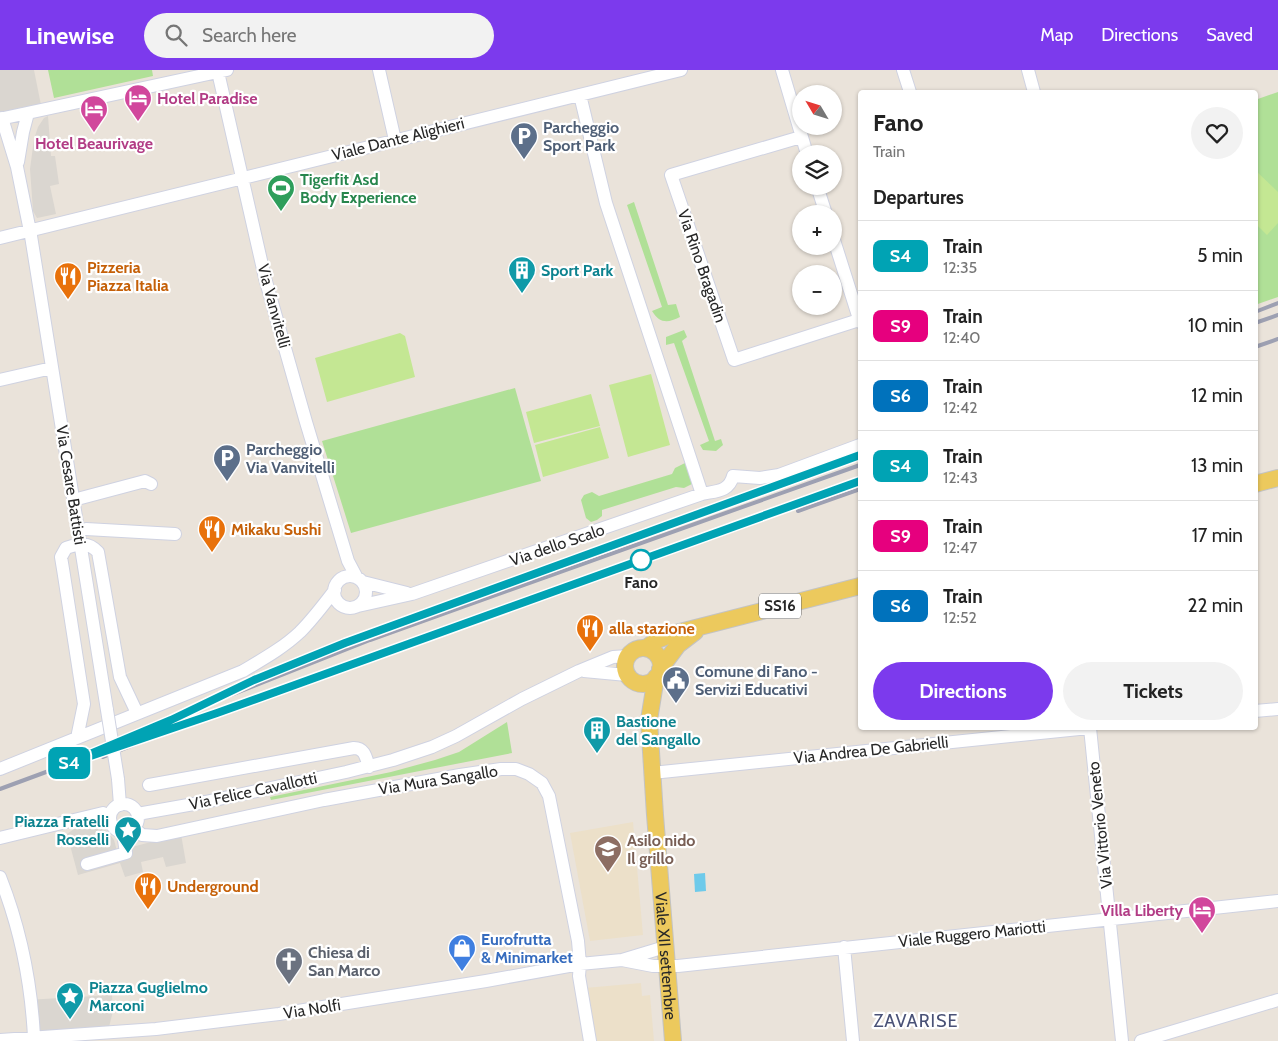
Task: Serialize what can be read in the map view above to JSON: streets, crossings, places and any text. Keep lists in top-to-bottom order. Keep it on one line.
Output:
{"streets":{"main road":["SS16","Viale XII settembre"],"street":["Viale Dante Alighieri","Via Rino Bragadin","Via Vanvitelli","Via Cesare Battisti","Via dello Scalo","Via Andrea De Gabrielli","Via Mura Sangallo","Via Felice Cavallotti","Via Vittorio Veneto","Viale Ruggero Mariotti","Via Nolfi"]},"crossings":[["Viale Dante Alighieri","Via Vanvitelli"],["Viale Dante Alighieri","Via Cesare Battisti"],["Via Vanvitelli","Via dello Scalo"],["Via Cesare Battisti","Via Mura Sangallo"],["Via Cesare Battisti","Via Felice Cavallotti"],["Via Andrea De Gabrielli","Viale XII settembre"],["Via Mura Sangallo","Via Felice Cavallotti"],["Via Mura Sangallo","Via Nolfi"],["Via Felice Cavallotti","Viale XII settembre"],["Via Vittorio Veneto","Viale Ruggero Mariotti"],["Viale Ruggero Mariotti","Viale XII settembre"],["Viale Ruggero Mariotti","Via Nolfi"],["Viale XII settembre","Via Nolfi"]],"districts":["ZAVARISE"],"places":{"hotel":["Hotel Paradise","Hotel Beaurivage","Villa Liberty"],"parking":["Parcheggio Sport Park","Parcheggio Via Vanvitelli"],"sports":["Tigerfit Asd Body Experience"],"building":["Sport Park","Bastione del Sangallo"],"restaurant":["Pizzeria Piazza Italia","Mikaku Sushi","alla stazione","Underground"],"other":["Fano"],"public building":["Comune di Fano - Servizi Educativi"],"place":["Piazza Fratelli Rosselli","Piazza Guglielmo Marconi"],"school or university":["Asilo nido Il grillo"],"shop":["Eurofrutta & Minimarket"],"church":["Chiesa di San Marco"]},"north":"top left","page":{"header":"Linewise","search":"Search here","nav":["Map","Directions","Saved"],"on_map":"S4","map_buttons":["+","−"],"heading":[["Fano","Train"],"Departures"],"list":[{"mark":"S4","name":"Train","note":"12:35","value":"5 min"},{"mark":"S9","name":"Train","note":"12:40","value":"10 min"},{"mark":"S6","name":"Train","note":"12:42","value":"12 min"},{"mark":"S4","name":"Train","note":"12:43","value":"13 min"},{"mark":"S9","name":"Train","note":"12:47","value":"17 min"},{"mark":"S6","name":"Train","note":"12:52","value":"22 min"}],"buttons":["Directions","Tickets"]}}
